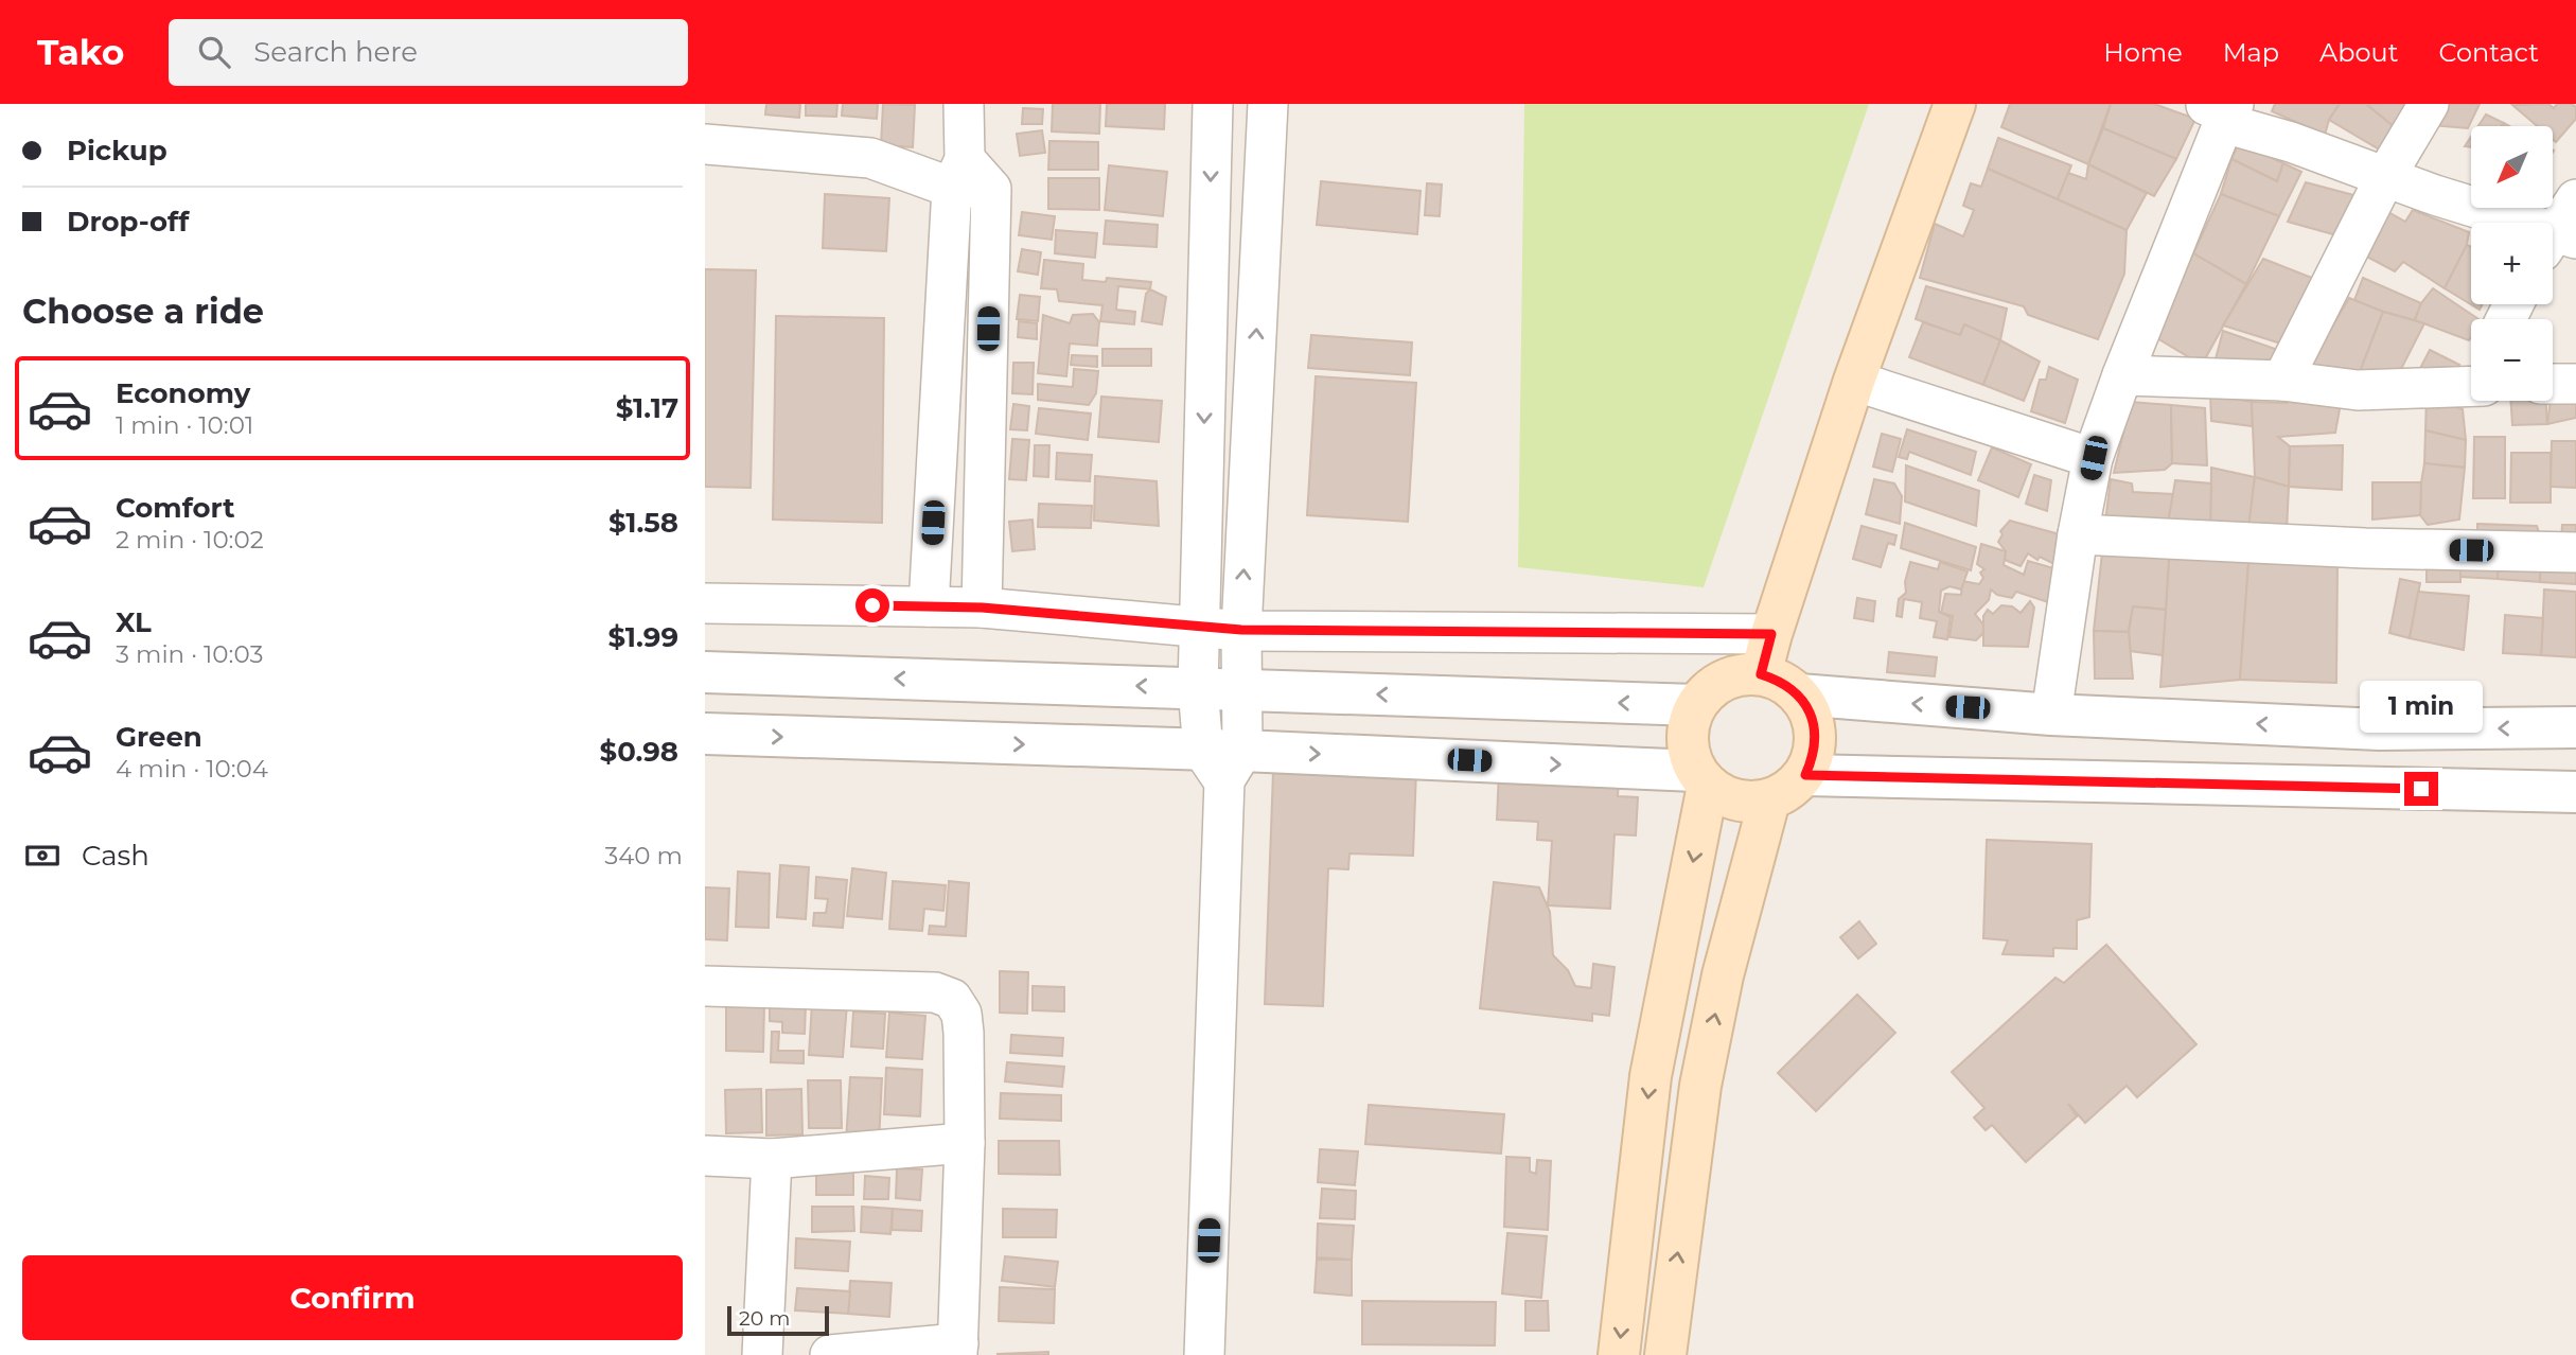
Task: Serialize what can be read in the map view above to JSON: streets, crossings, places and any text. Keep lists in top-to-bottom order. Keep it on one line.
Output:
{"scale_bar":"20 m","north":"bottom left","page":{"header":"Tako","search":"Search here","nav":["Home","Map","About","Contact"],"banner":["Pickup","Drop-off"],"map_buttons":["+","−"],"heading":"Choose a ride","list":[{"name":"Economy","note":"1 min · 10:01","value":"$1.17"},{"name":"Comfort","note":"2 min · 10:02","value":"$1.58"},{"name":"XL","note":"3 min · 10:03","value":"$1.99"},{"name":"Green","note":"4 min · 10:04","value":"$0.98"}],"bubble":"1 min","pay":["Cash","340 m"],"buttons":"Confirm","scale":"20 m"}}
